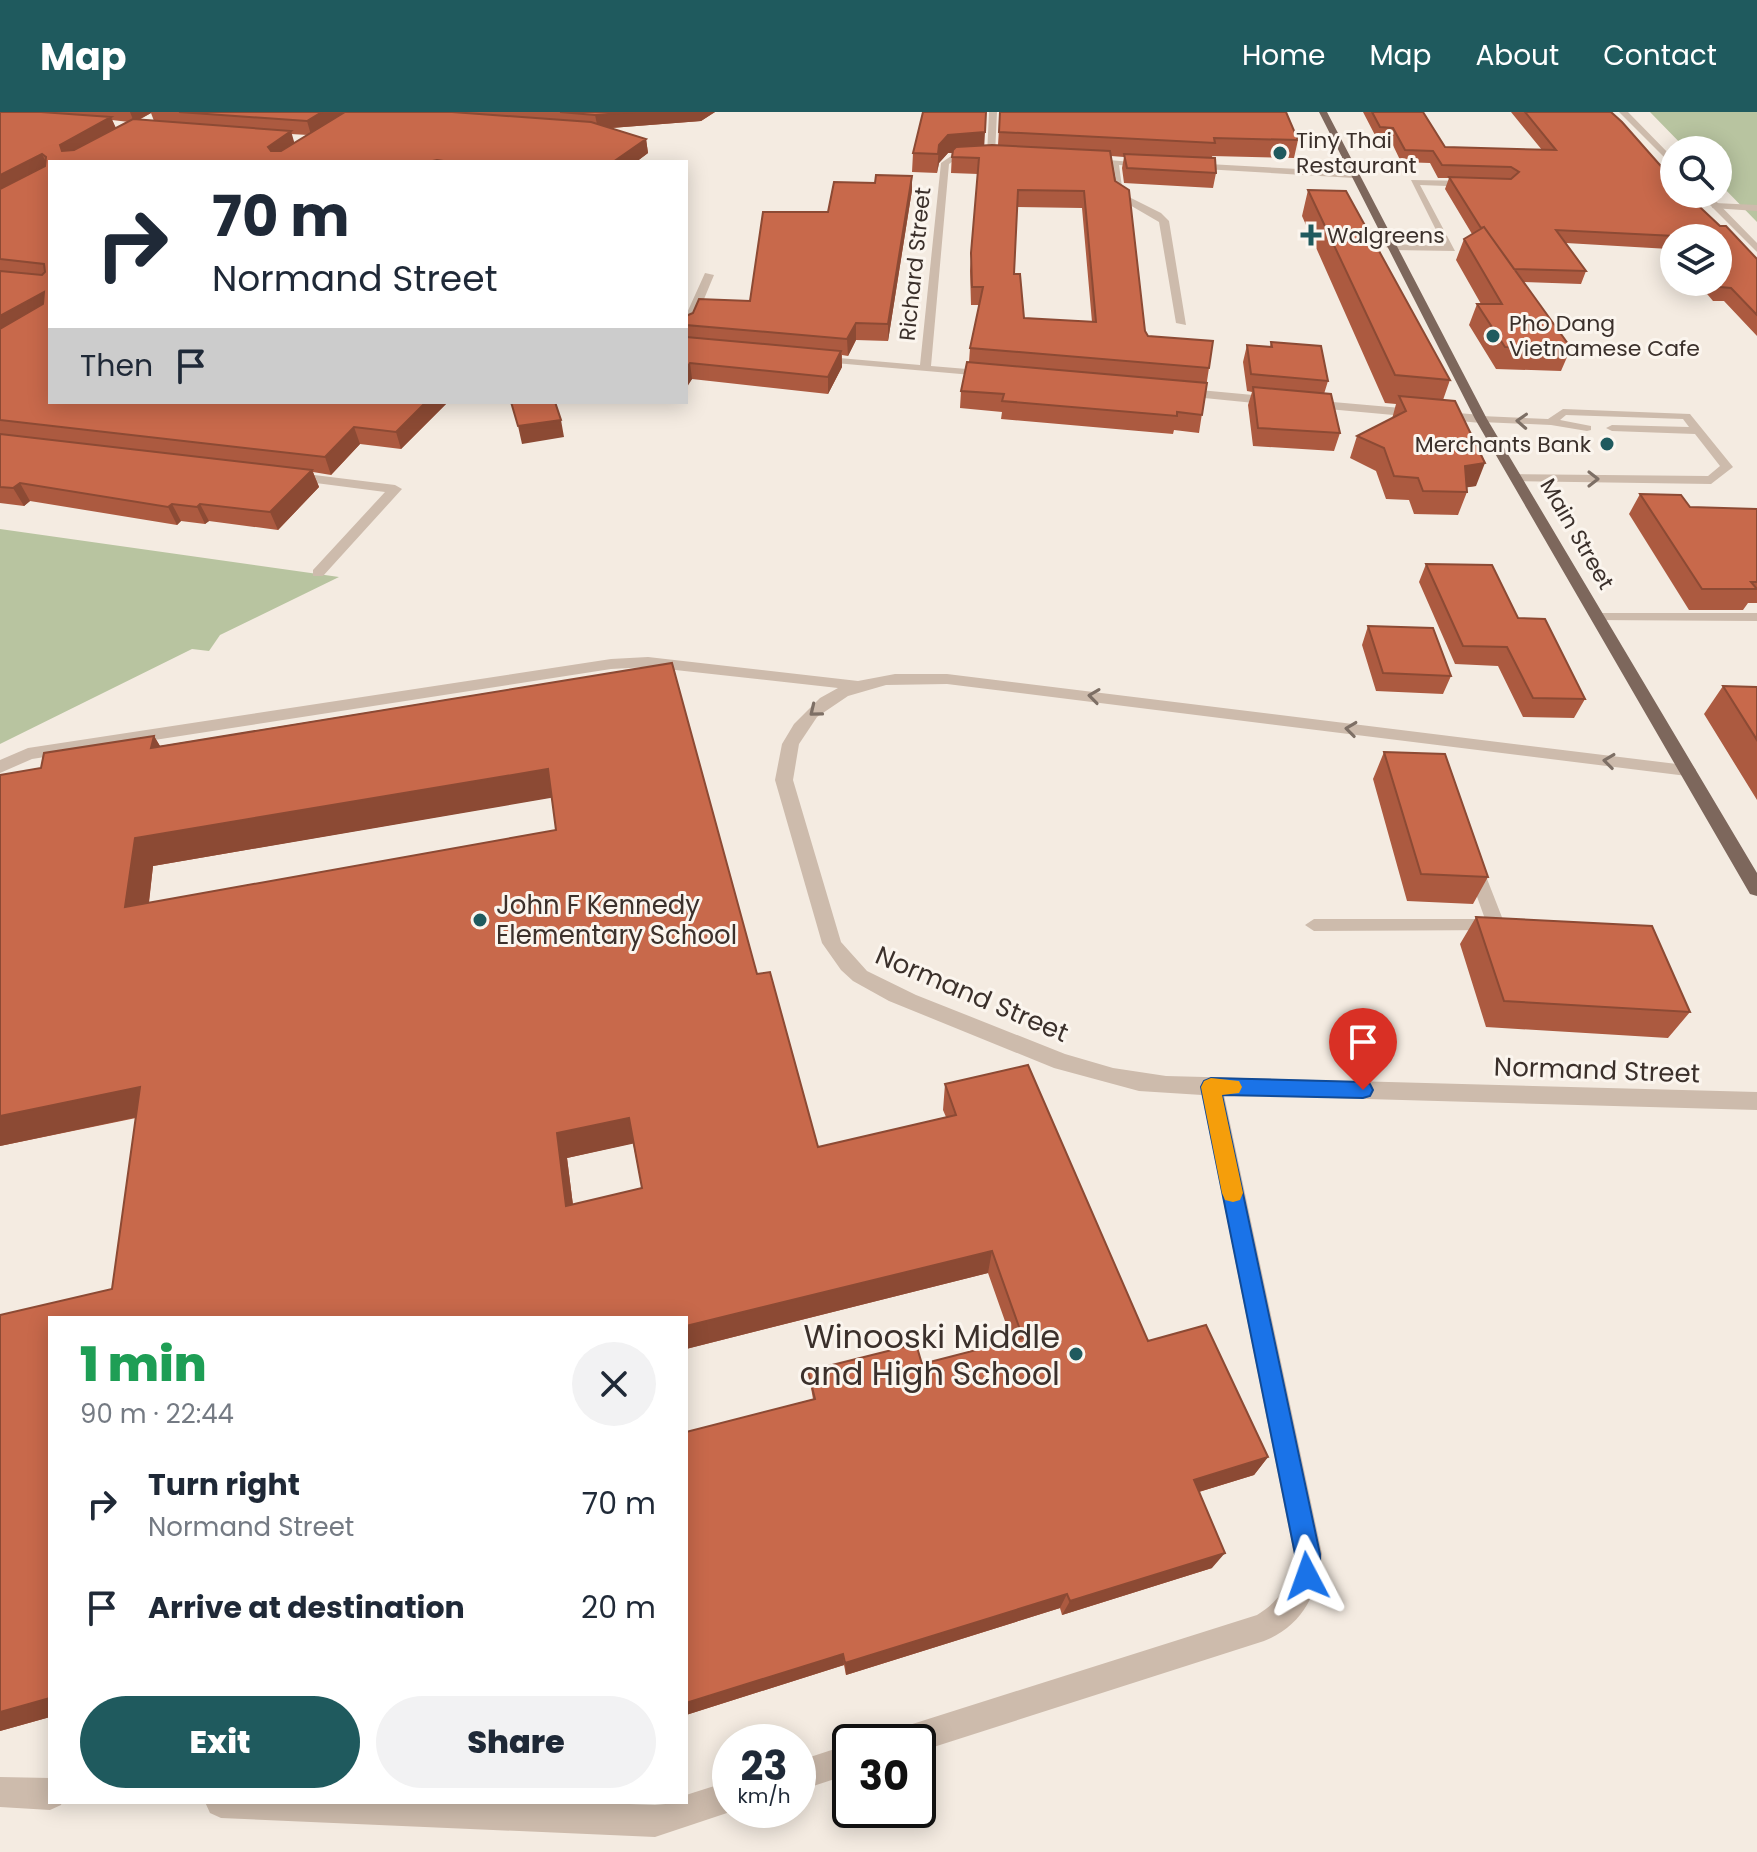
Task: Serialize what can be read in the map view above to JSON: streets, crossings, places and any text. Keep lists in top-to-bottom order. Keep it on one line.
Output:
{"streets":{"main road":["Main Street"],"street":["Richard Street","Normand Street"]},"crossings":[["Main Street","Normand Street"]],"places":{"other":["Tiny Thai Restaurant","Pho Dang Vietnamese Cafe","Merchants Bank","John F Kennedy Elementary School","Winooski Middle and High School"],"health":["Walgreens"]},"page":{"header":"Map","nav":["Home","Map","About","Contact"],"turn":["70 m","Normand Street"],"then":"Then","heading":["1 min","90 m · 22:44"],"list":[{"name":"Turn right","note":"Normand Street","value":"70 m"},{"name":"Arrive at destination","value":"20 m"}],"buttons":["Exit","Share"],"speed":"23 km/h","limit":"30"}}
